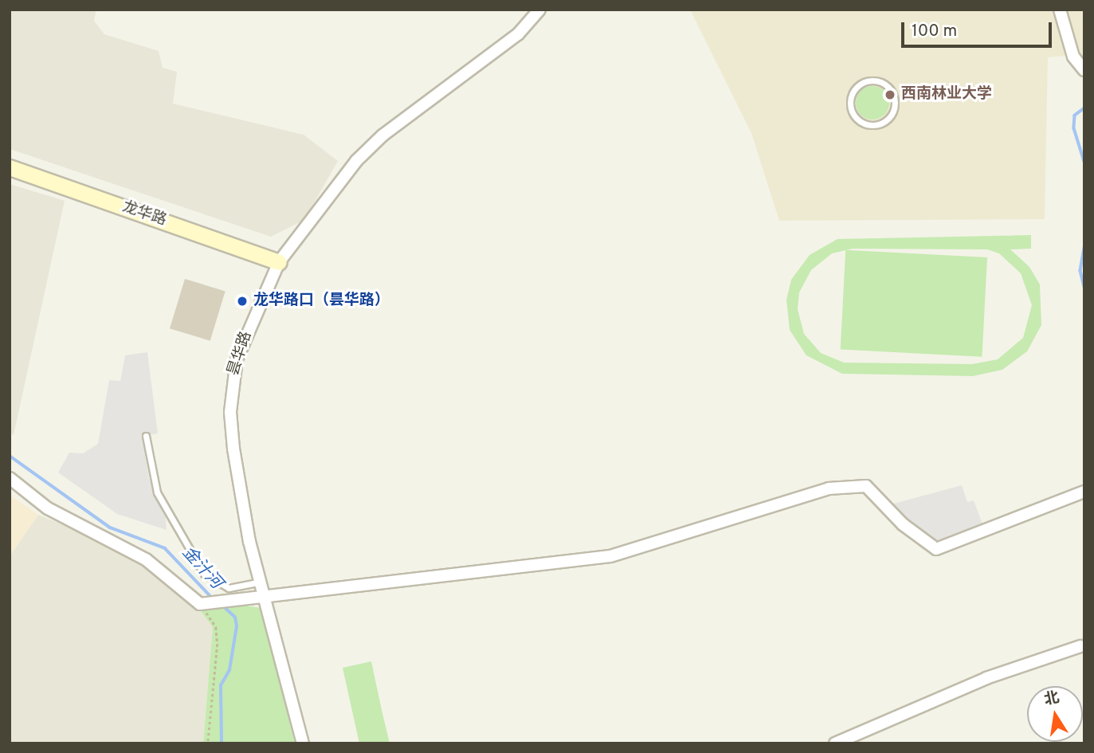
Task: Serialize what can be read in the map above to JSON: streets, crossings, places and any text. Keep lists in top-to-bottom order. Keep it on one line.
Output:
{"streets":{"street":["龙华路","昙华路"]},"crossings":[["龙华路","昙华路"]],"water":["金汁河"],"places":["西南林业大学","龙华路口（昙华路）"],"scale_bar":"100 m","north":"top"}
